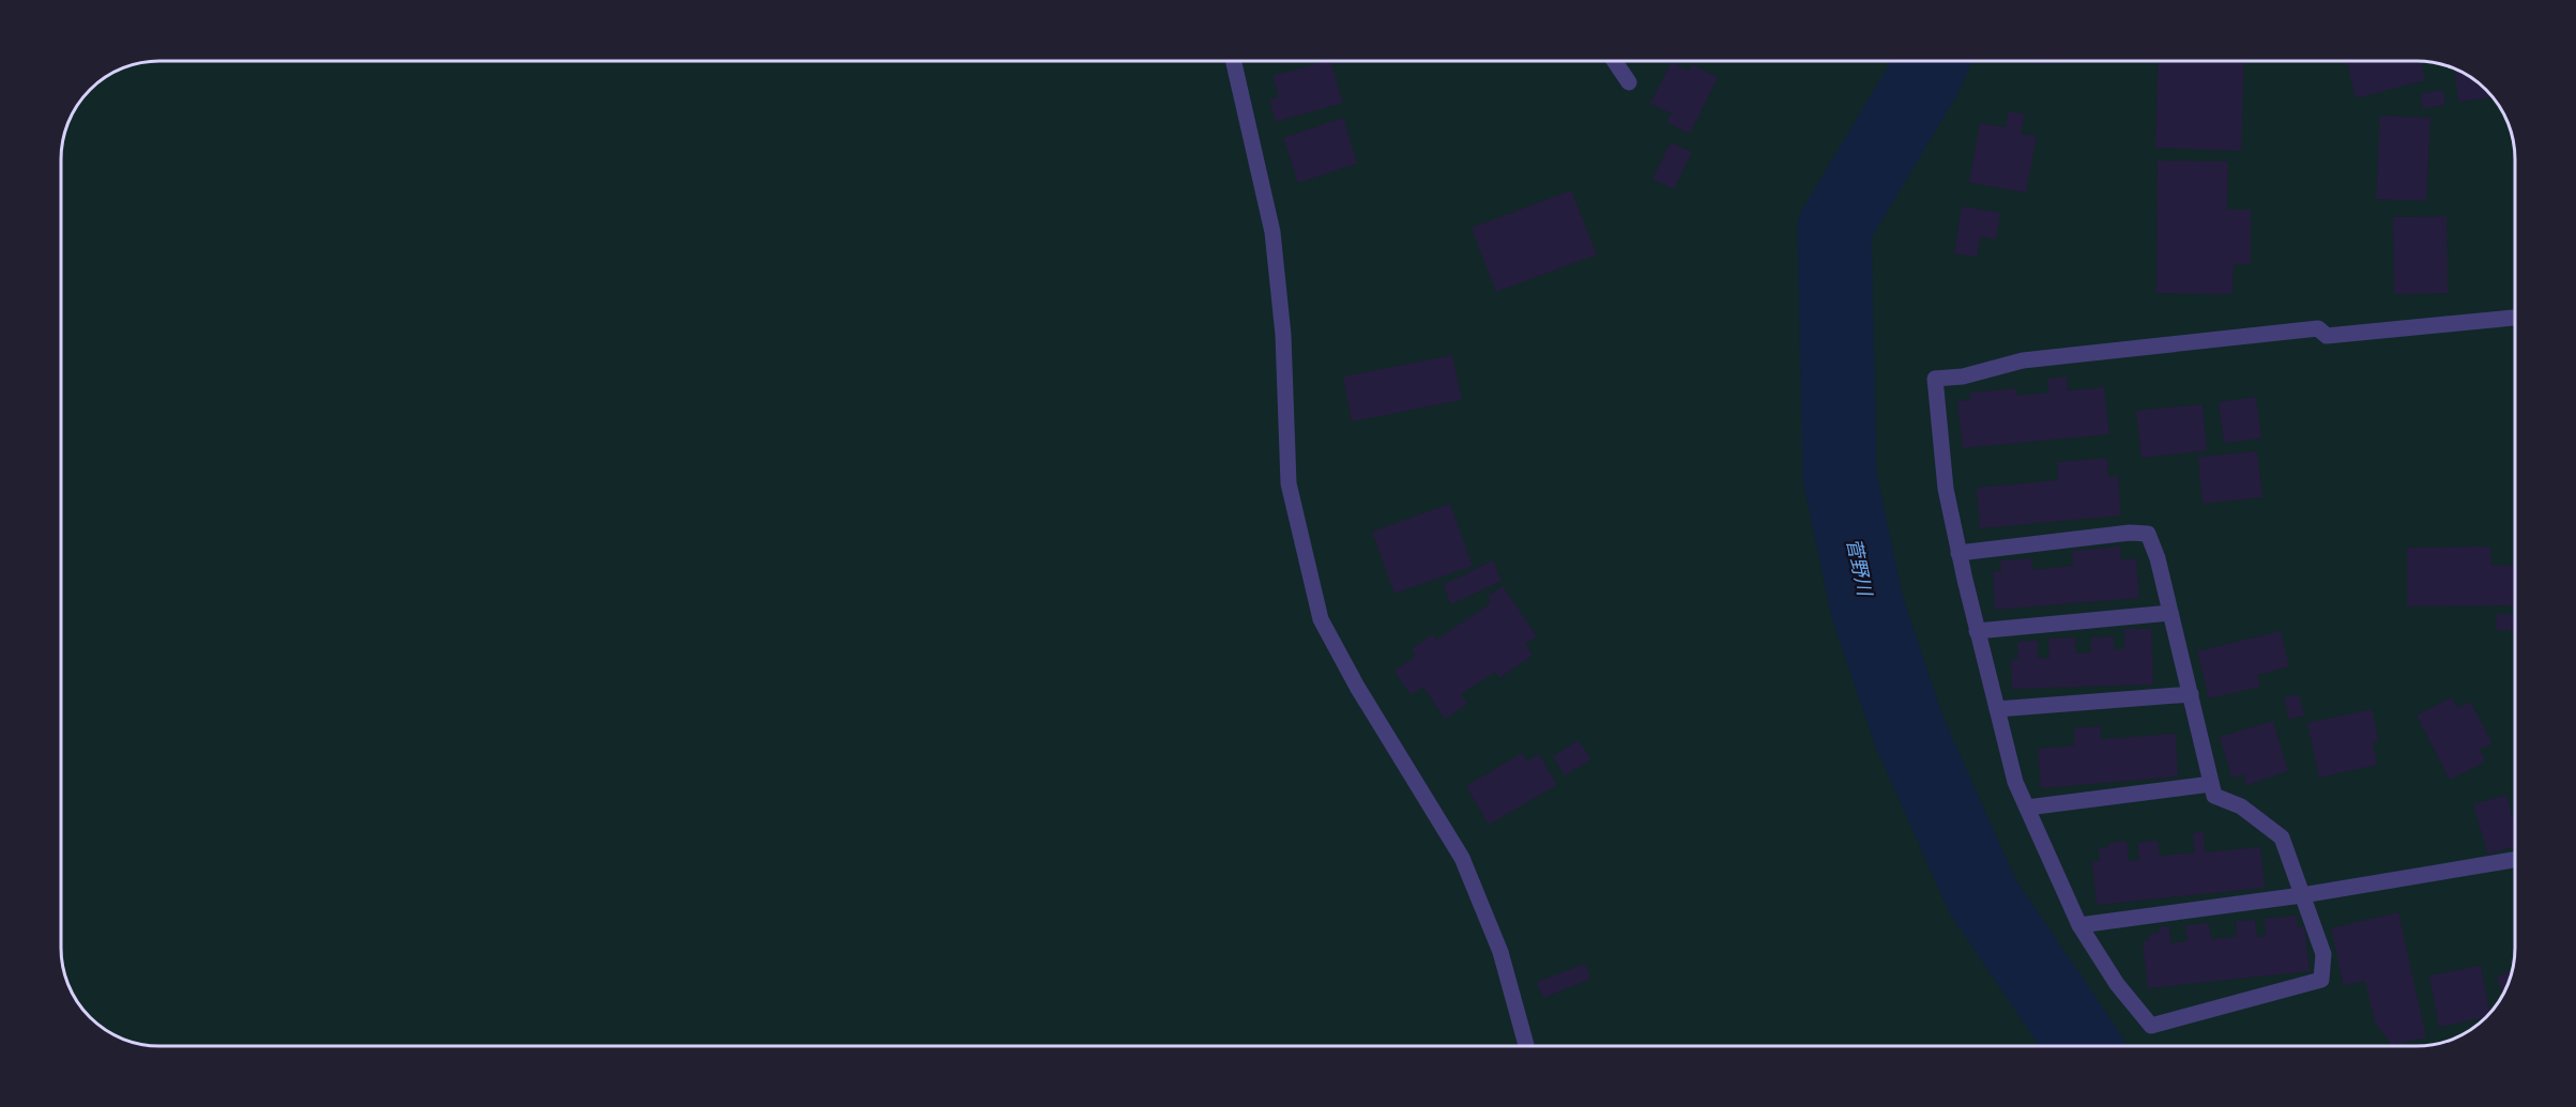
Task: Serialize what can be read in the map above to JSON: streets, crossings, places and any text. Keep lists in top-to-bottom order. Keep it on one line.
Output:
{"water":["菅野川"]}
